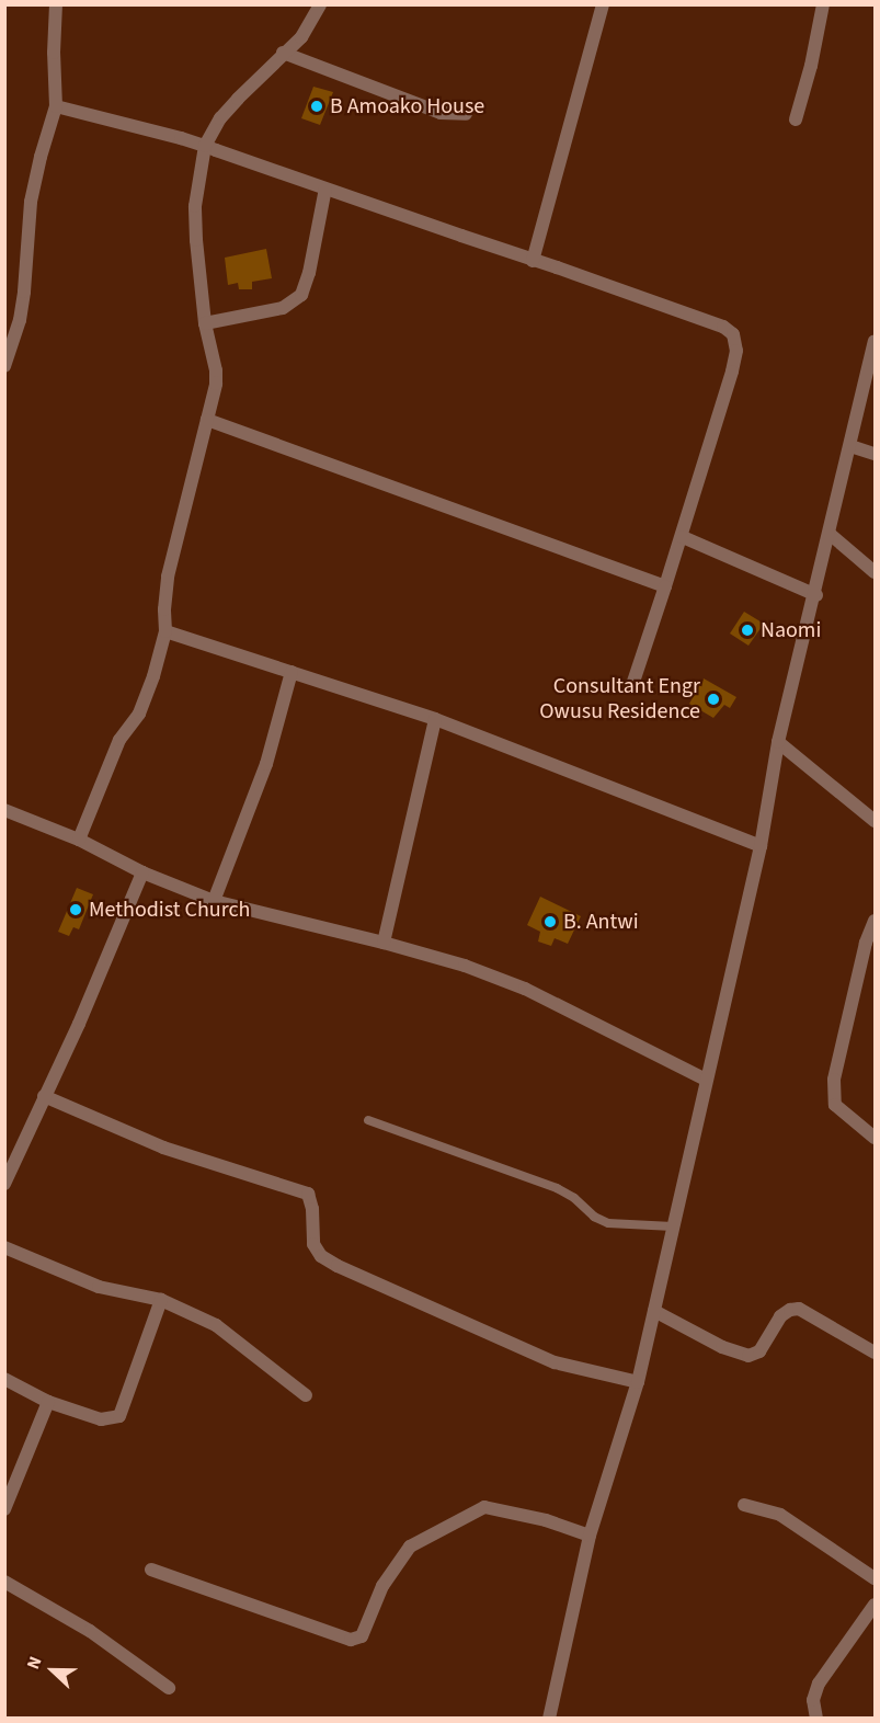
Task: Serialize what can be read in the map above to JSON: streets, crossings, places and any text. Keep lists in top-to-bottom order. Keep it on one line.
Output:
{"places":["B Amoako House","Naomi","Consultant Engr Owusu Residence","Methodist Church","B. Antwi"],"north":"left"}
